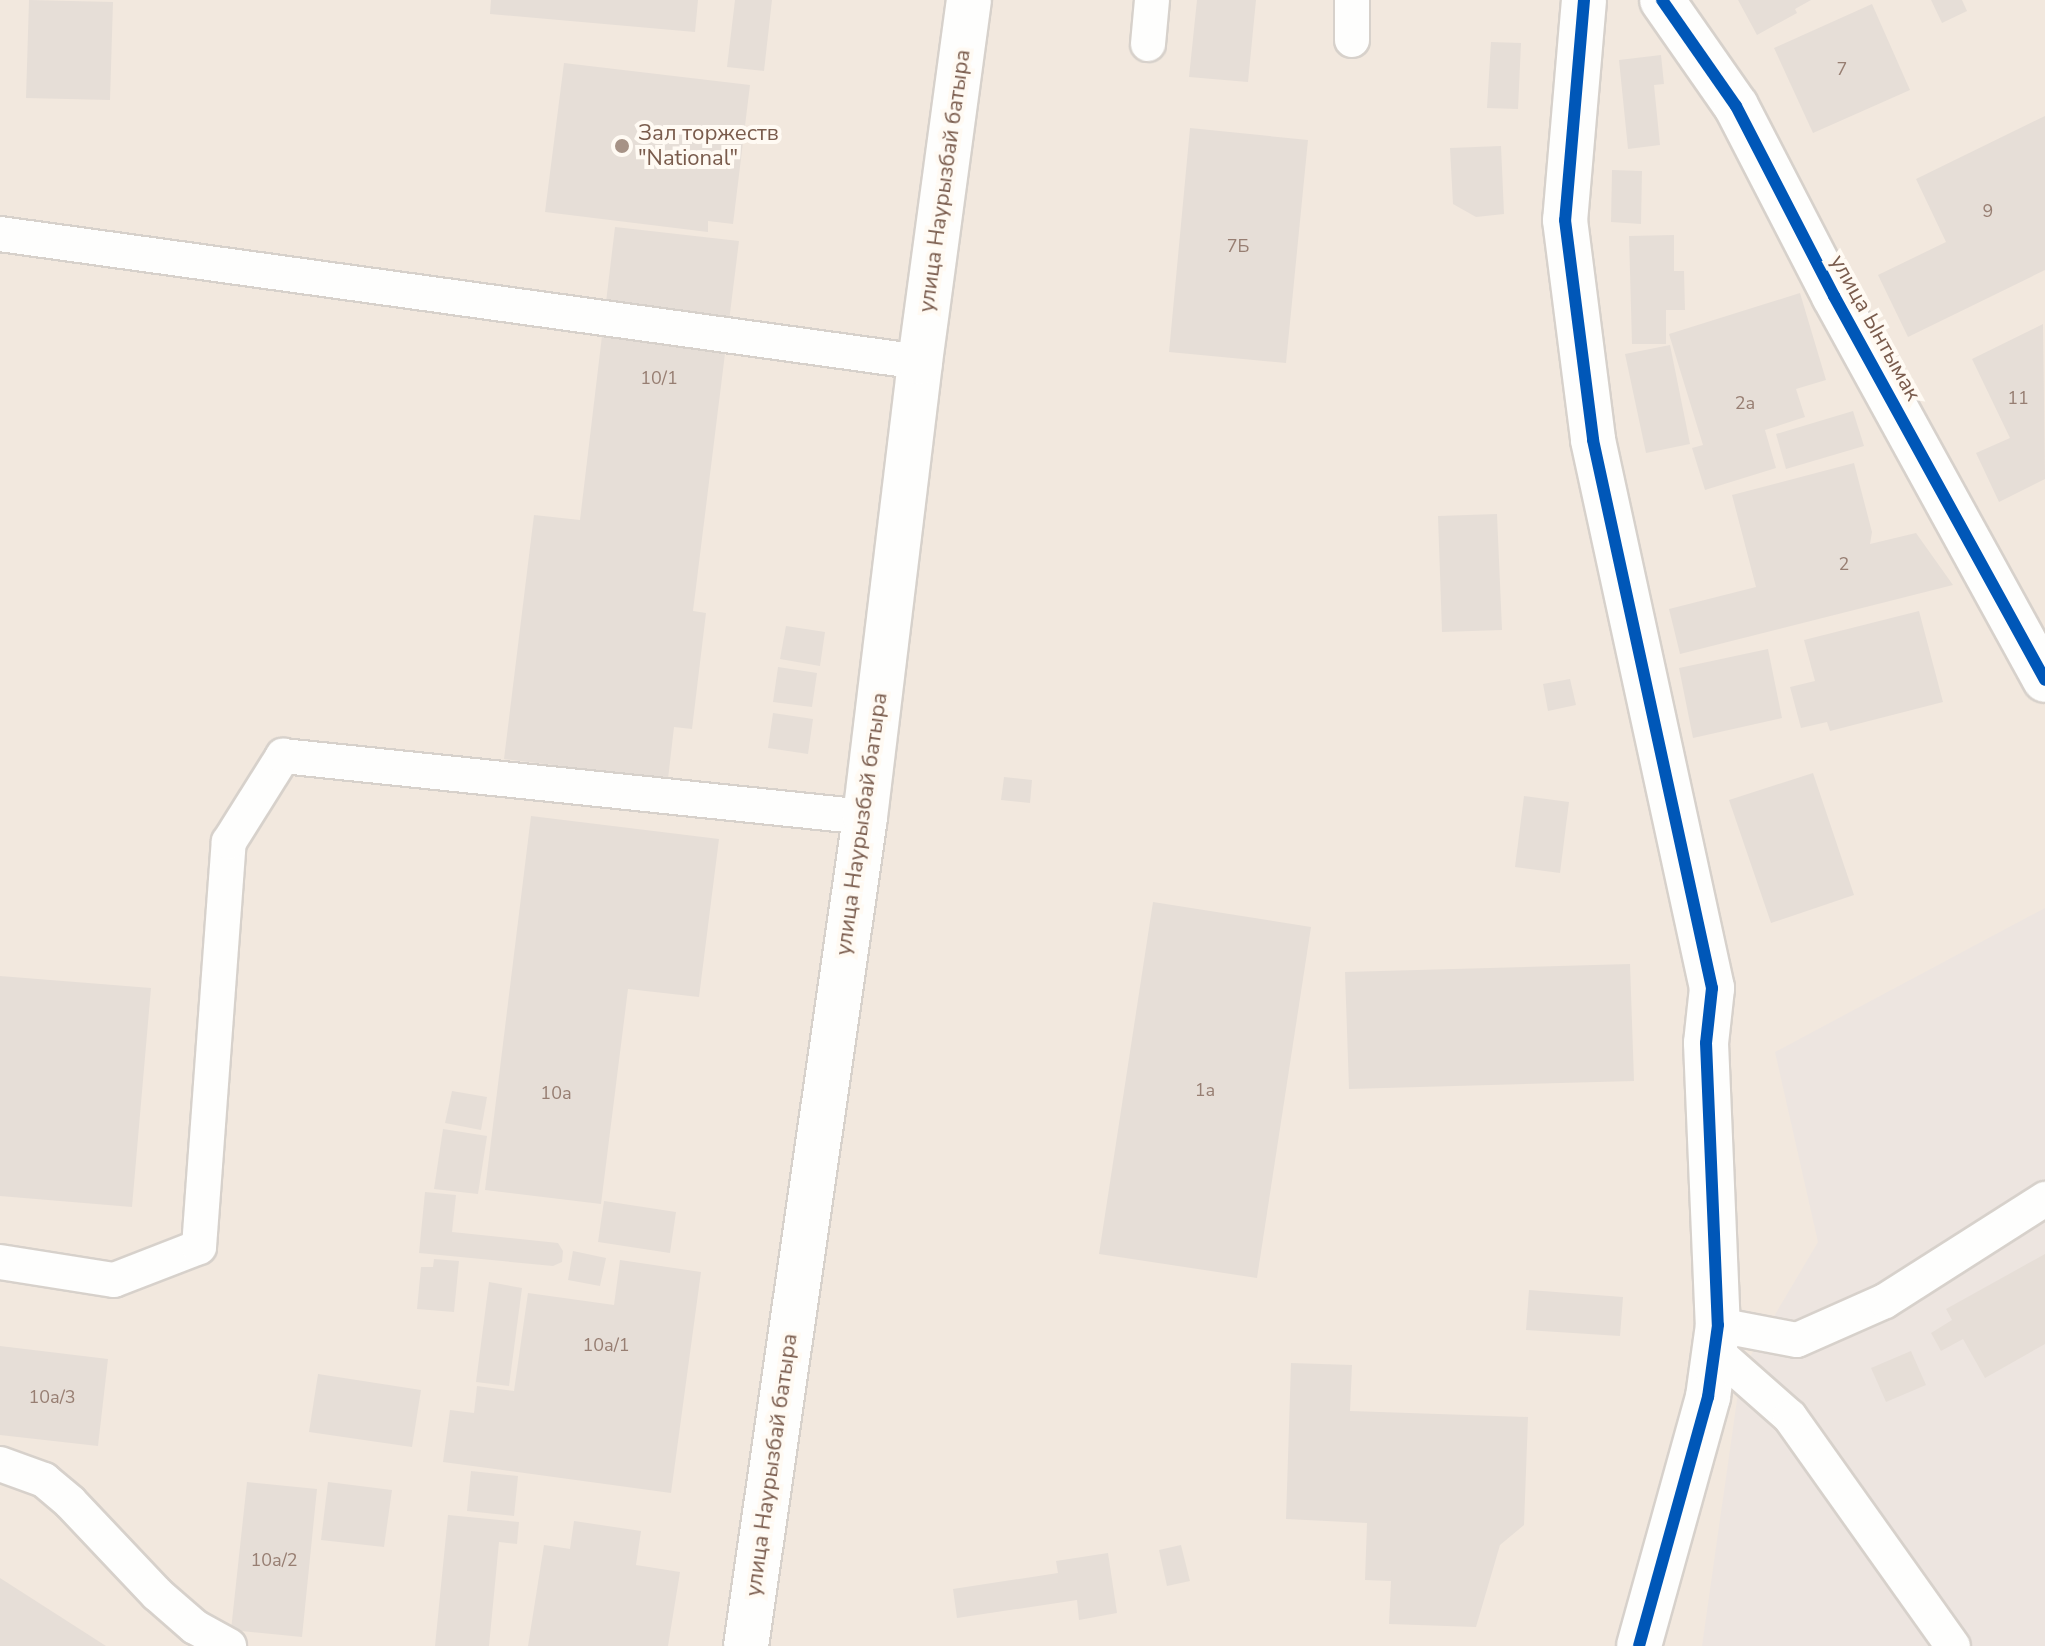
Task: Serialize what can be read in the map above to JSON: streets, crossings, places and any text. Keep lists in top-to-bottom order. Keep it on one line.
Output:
{"streets":{"street":["улица Наурызбай батыра","улица Ынтымак"]},"places":["Зал торжеств \"National\""],"house_numbers":["7","9","7Б","10/1","11","2а","2","1а","10а","10а/1","10а/3","10а/2"]}
